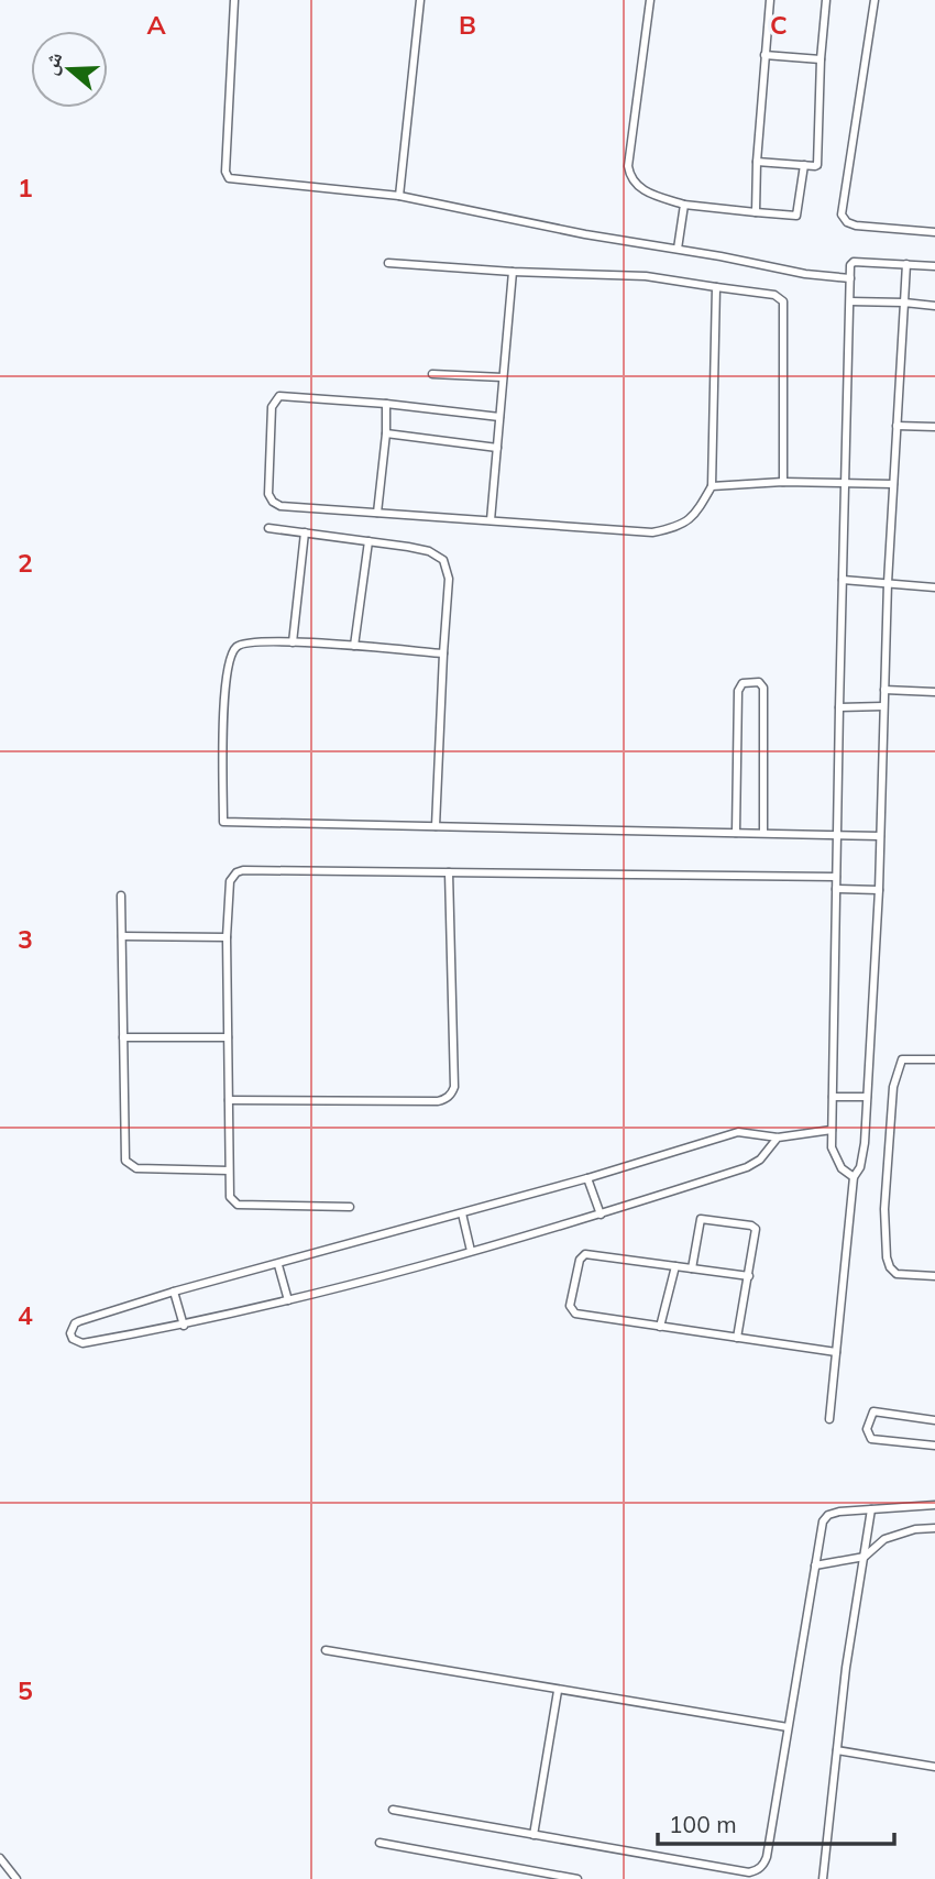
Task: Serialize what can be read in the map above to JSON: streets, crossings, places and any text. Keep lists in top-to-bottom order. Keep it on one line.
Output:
{"scale_bar":"100 m","north":"left","grid":{"columns":["A","B","C"],"rows":["1","2","3","4","5"]}}
